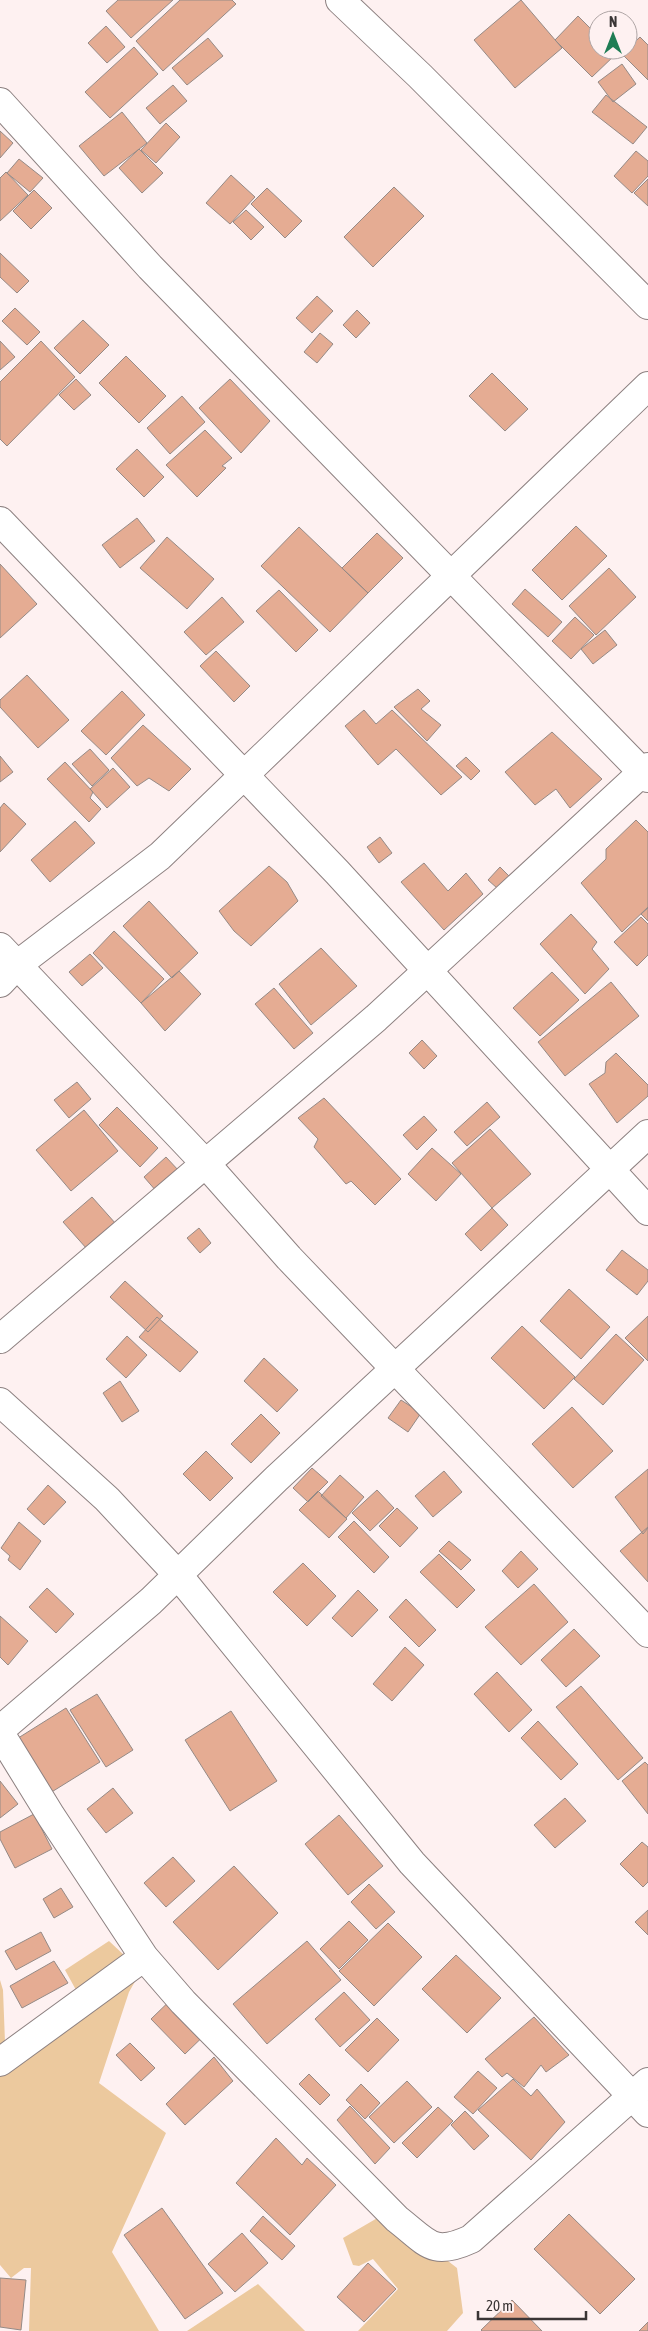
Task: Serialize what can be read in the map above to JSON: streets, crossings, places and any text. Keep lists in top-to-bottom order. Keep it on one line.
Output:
{"scale_bar":"20 m","north":"top"}
